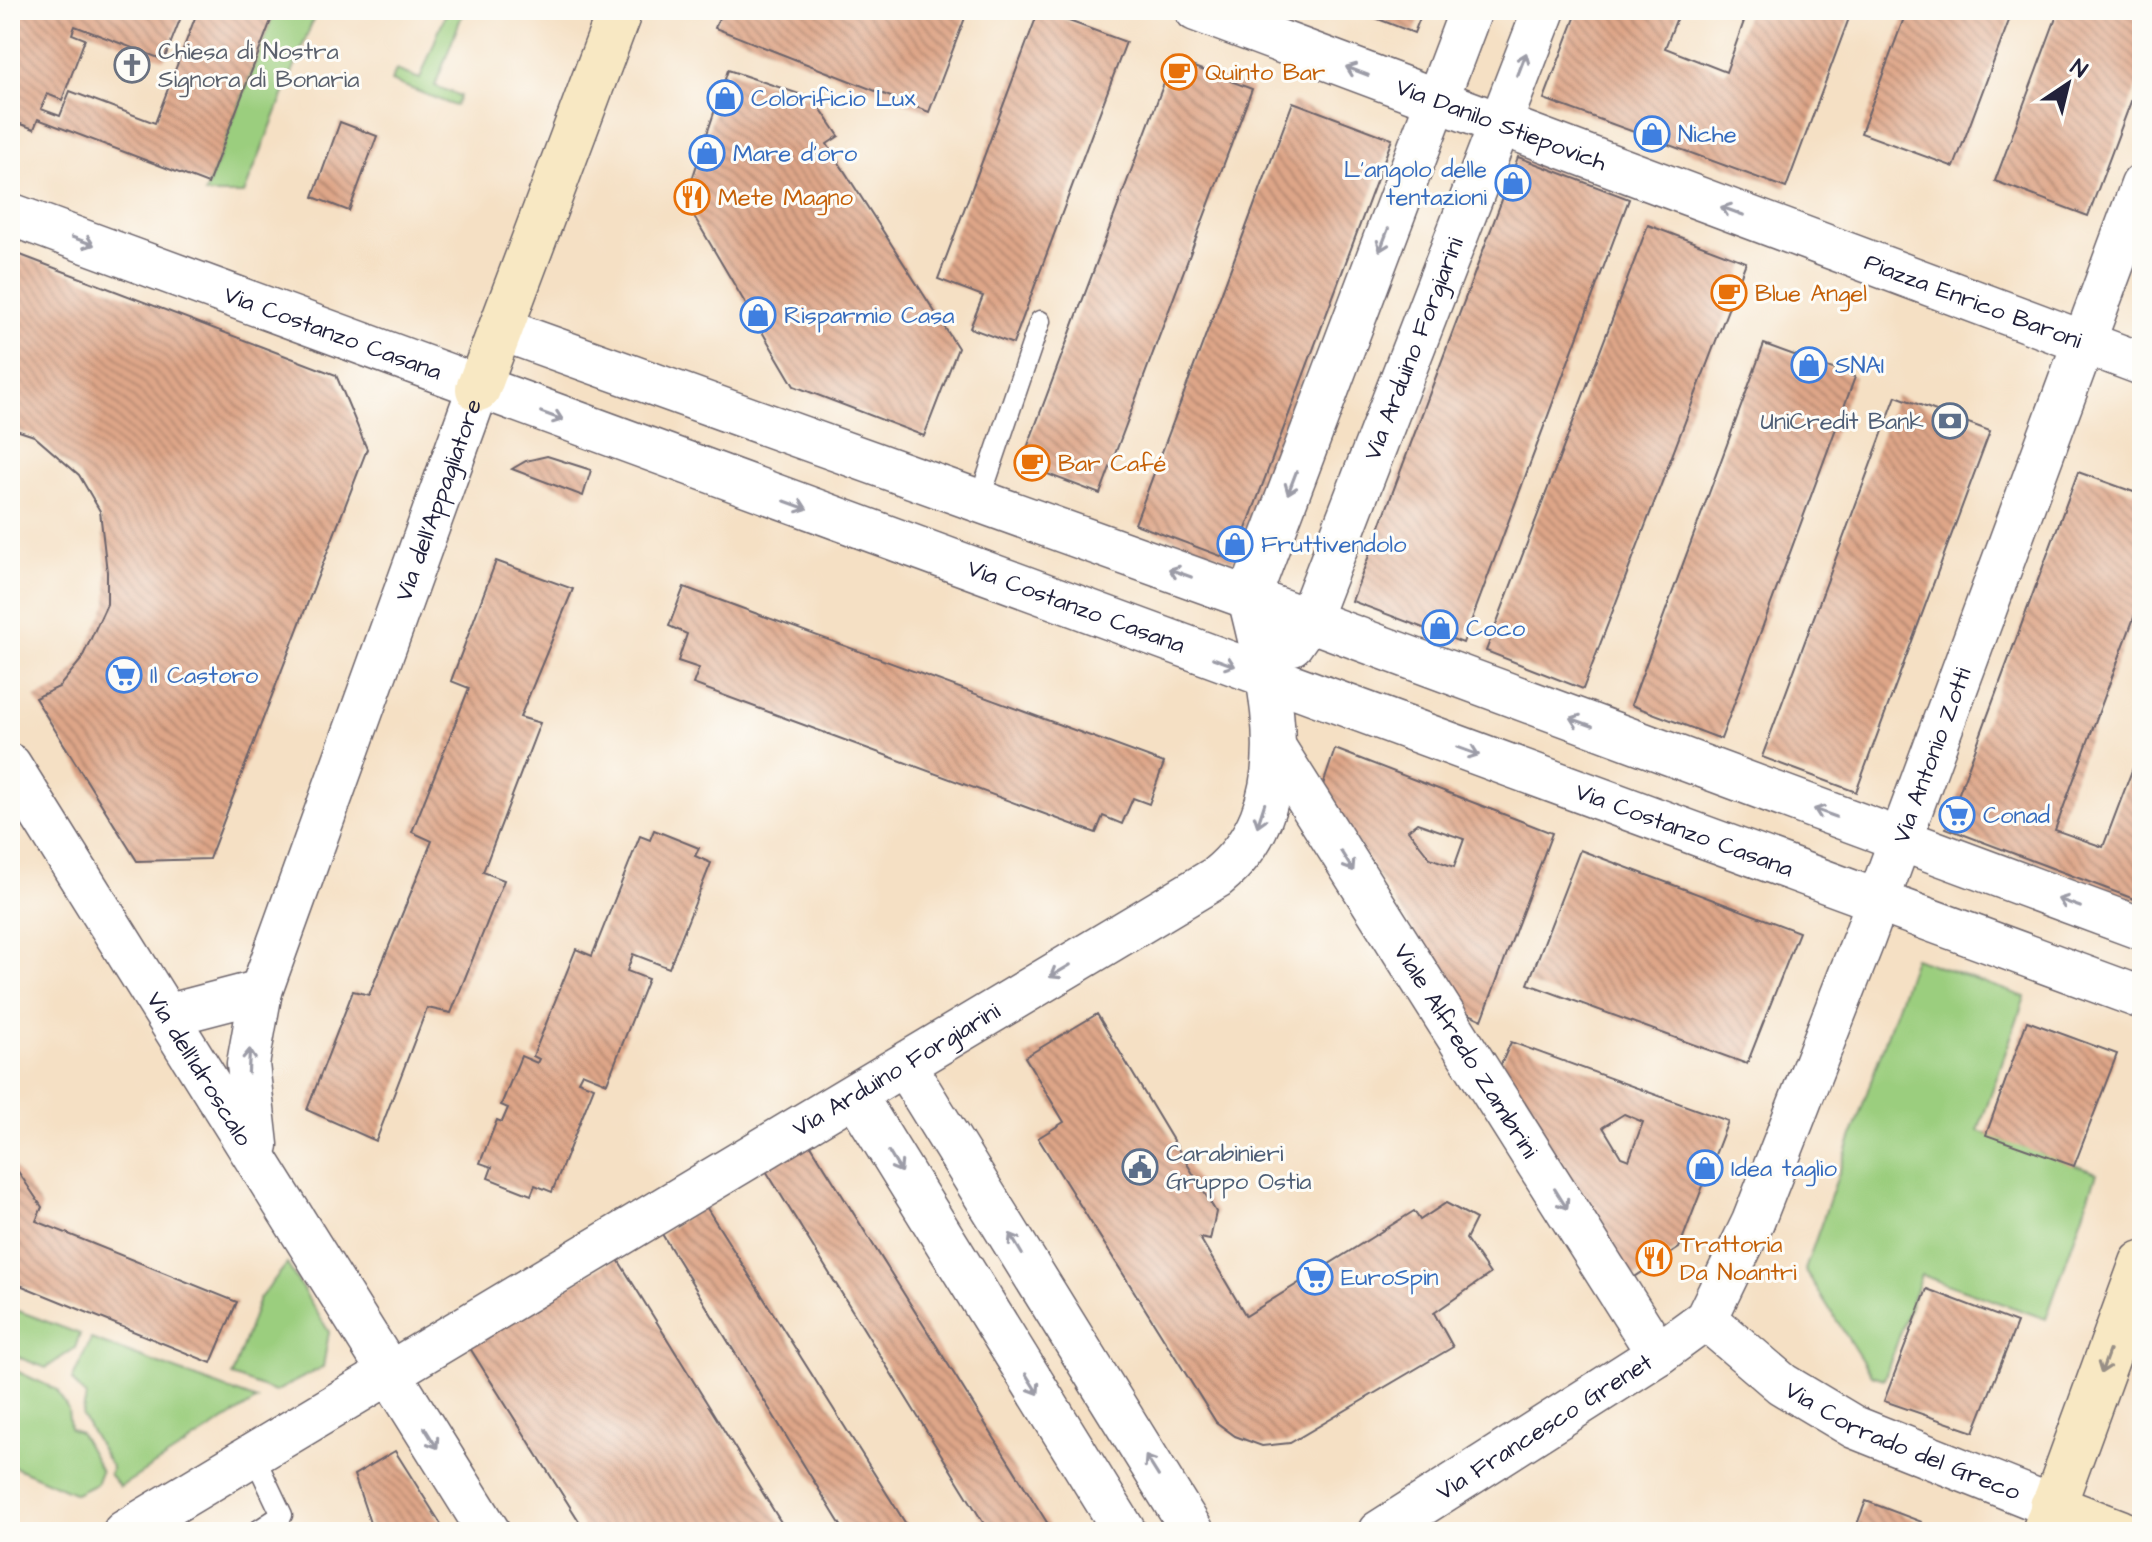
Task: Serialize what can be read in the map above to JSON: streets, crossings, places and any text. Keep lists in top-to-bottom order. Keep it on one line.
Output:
{"streets":{"street":["Via Danilo Stiepovich","Piazza Enrico Baroni","Via Costanzo Casana","Via Arduino Forgiarini","Via dell'Appagliatore","Via Antonio Zotti","Viale Alfredo Zambrini","Via dell'Idroscalo","Via Francesco Grenet","Via Corrado del Greco"]},"crossings":[["Via Danilo Stiepovich","Piazza Enrico Baroni"],["Via Danilo Stiepovich","Via Arduino Forgiarini"],["Piazza Enrico Baroni","Via Antonio Zotti"],["Via Costanzo Casana","Via Arduino Forgiarini"],["Via Costanzo Casana","Via dell'Appagliatore"],["Via Costanzo Casana","Via Antonio Zotti"],["Via Arduino Forgiarini","Viale Alfredo Zambrini"],["Via Arduino Forgiarini","Via dell'Idroscalo"],["Via dell'Appagliatore","Via dell'Idroscalo"],["Via Antonio Zotti","Via Francesco Grenet"],["Via Antonio Zotti","Via Corrado del Greco"],["Viale Alfredo Zambrini","Via Francesco Grenet"],["Via Francesco Grenet","Via Corrado del Greco"]],"one_way":["Via Danilo Stiepovich","Viale Alfredo Zambrini"],"places":{"church":["Chiesa di Nostra Signora di Bonaria"],"cafe":["Quinto Bar","Blue Angel","Bar Café"],"shop":["Colorificio Lux","Niche","Mare d'oro","L'angolo delle tentazioni","Risparmio Casa","SNAI","Fruttivendolo","Coco","Idea taglio"],"restaurant":["Mete Magno","Trattoria Da Noantri"],"bank":["UniCredit Bank"],"supermarket":["Il Castoro","Conad","EuroSpin"],"public building":["Carabinieri Gruppo Ostia"]},"north":"top right"}
